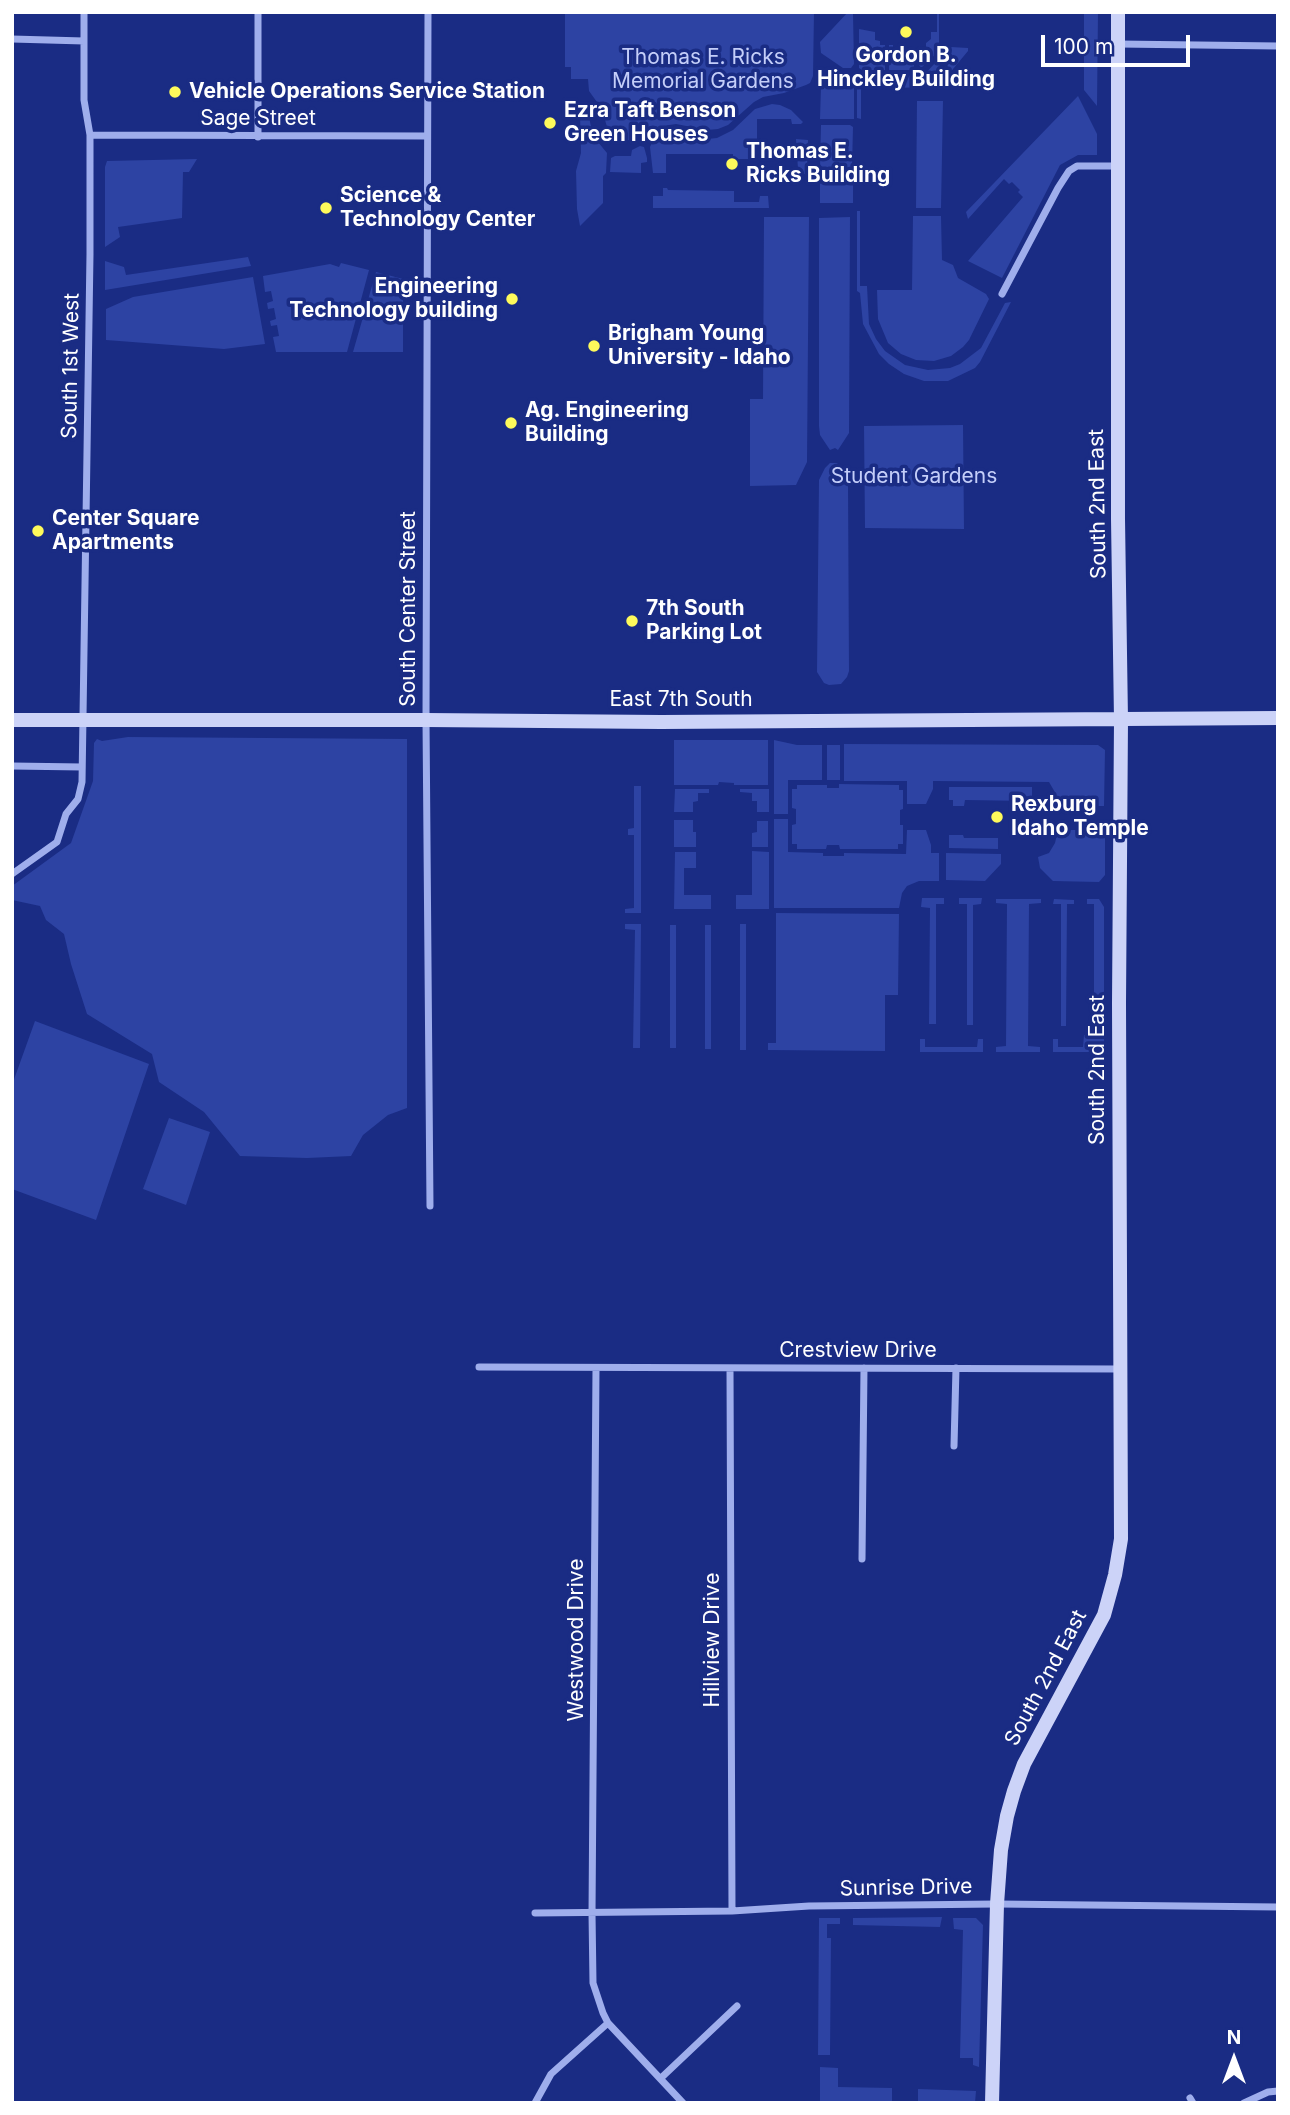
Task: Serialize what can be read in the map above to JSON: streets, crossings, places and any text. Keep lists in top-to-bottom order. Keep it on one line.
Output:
{"streets":{"main road":["South 2nd East","East 7th South"],"street":["Sage Street","South 1st West","South Center Street","Crestview Drive","Westwood Drive","Hillview Drive","Sunrise Drive"]},"crossings":[["Sage Street","South 1st West"],["Sage Street","South Center Street"],["South 1st West","East 7th South"],["South 2nd East","East 7th South"],["South 2nd East","Crestview Drive"],["South 2nd East","Sunrise Drive"],["South Center Street","East 7th South"],["Crestview Drive","Westwood Drive"],["Crestview Drive","Hillview Drive"],["Westwood Drive","Sunrise Drive"],["Hillview Drive","Sunrise Drive"]],"parks":["Thomas E. Ricks Memorial Gardens","Student Gardens"],"places":["Gordon B. Hinckley Building","Vehicle Operations Service Station","Ezra Taft Benson Green Houses","Thomas E. Ricks Building","Science & Technology Center","Engineering Technology building","Brigham Young University - Idaho","Ag. Engineering Building","Center Square Apartments","7th South Parking Lot","Rexburg Idaho Temple"],"scale_bar":"100 m","north":"top"}
